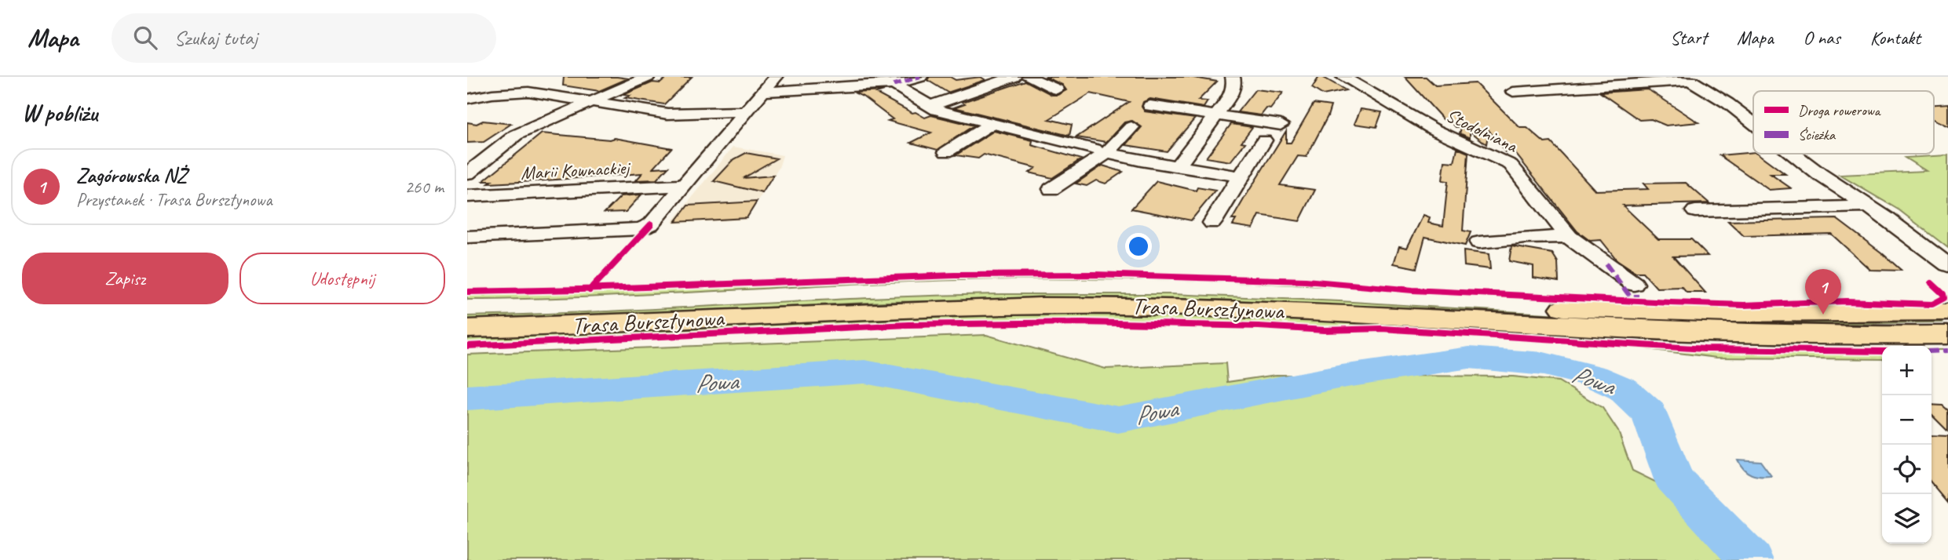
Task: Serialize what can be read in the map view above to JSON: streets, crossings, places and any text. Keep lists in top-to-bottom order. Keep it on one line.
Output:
{"streets":{"main road":["Trasa Bursztynowa"],"street":["Stodolniana","Marii Kownackiej"]},"water":["Powa"],"legend":["Droga rowerowa","Ścieżka"],"page":{"header":"Mapa","search":"Szukaj tutaj","nav":["Start","Mapa","O nas","Kontakt"],"heading":"W pobliżu","list":[{"mark":"1","name":"Zagórowska NŻ","note":"Przystanek · Trasa Bursztynowa","value":"260 m"}],"buttons":["Zapisz","Udostępnij"],"pins":"1","map_buttons":["+","−"]}}
